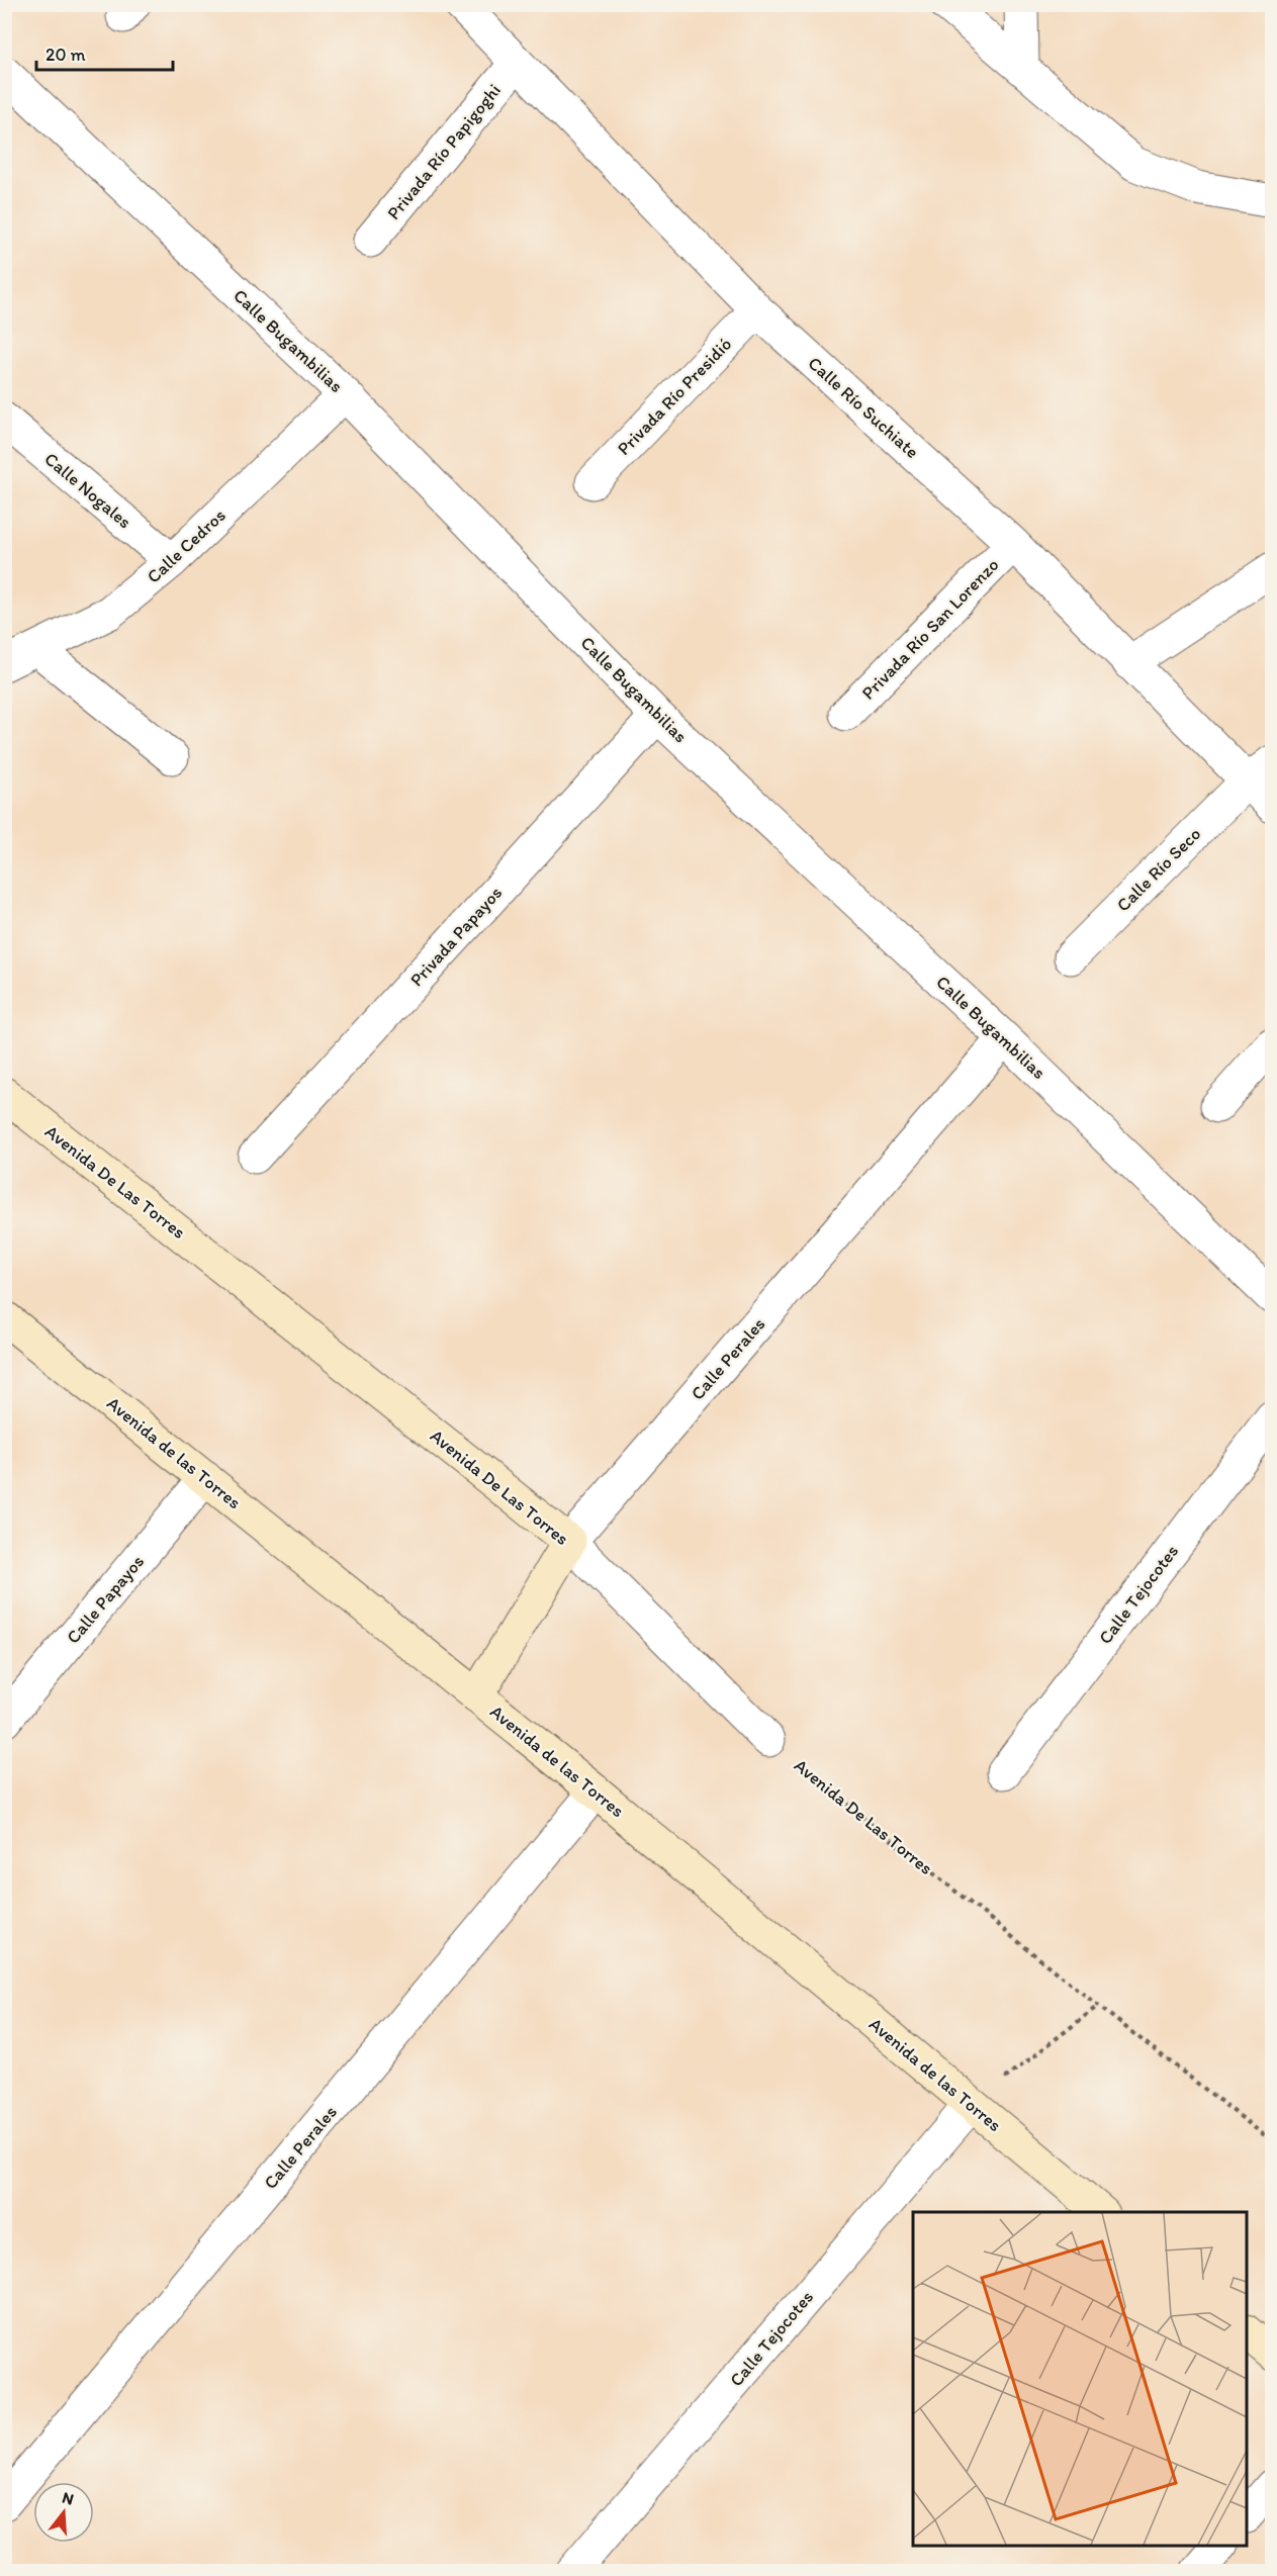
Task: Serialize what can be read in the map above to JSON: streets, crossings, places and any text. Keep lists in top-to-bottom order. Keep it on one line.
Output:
{"streets":{"main road":["Avenida De Las Torres","Calle Perales","Avenida de las Torres"],"street":["Privada Río Papigoghi","Calle Bugambilias","Privada Río Presidió","Calle Río Suchiate","Calle Nogales","Calle Cedros","Privada Río San Lorenzo","Calle Río Seco","Privada Papayos","Calle Tejocotes","Calle Papayos"]},"crossings":[["Privada Río Papigoghi","Calle Río Suchiate"],["Calle Bugambilias","Calle Cedros"],["Calle Bugambilias","Privada Papayos"],["Calle Bugambilias","Calle Perales"],["Privada Río Presidió","Calle Río Suchiate"],["Calle Río Suchiate","Privada Río San Lorenzo"],["Calle Río Suchiate","Calle Río Seco"],["Calle Nogales","Calle Cedros"],["Avenida De Las Torres","Calle Perales"],["Calle Perales","Avenida de las Torres"],["Avenida de las Torres","Calle Tejocotes"],["Avenida de las Torres","Calle Papayos"]],"scale_bar":"20 m","north":"top"}
